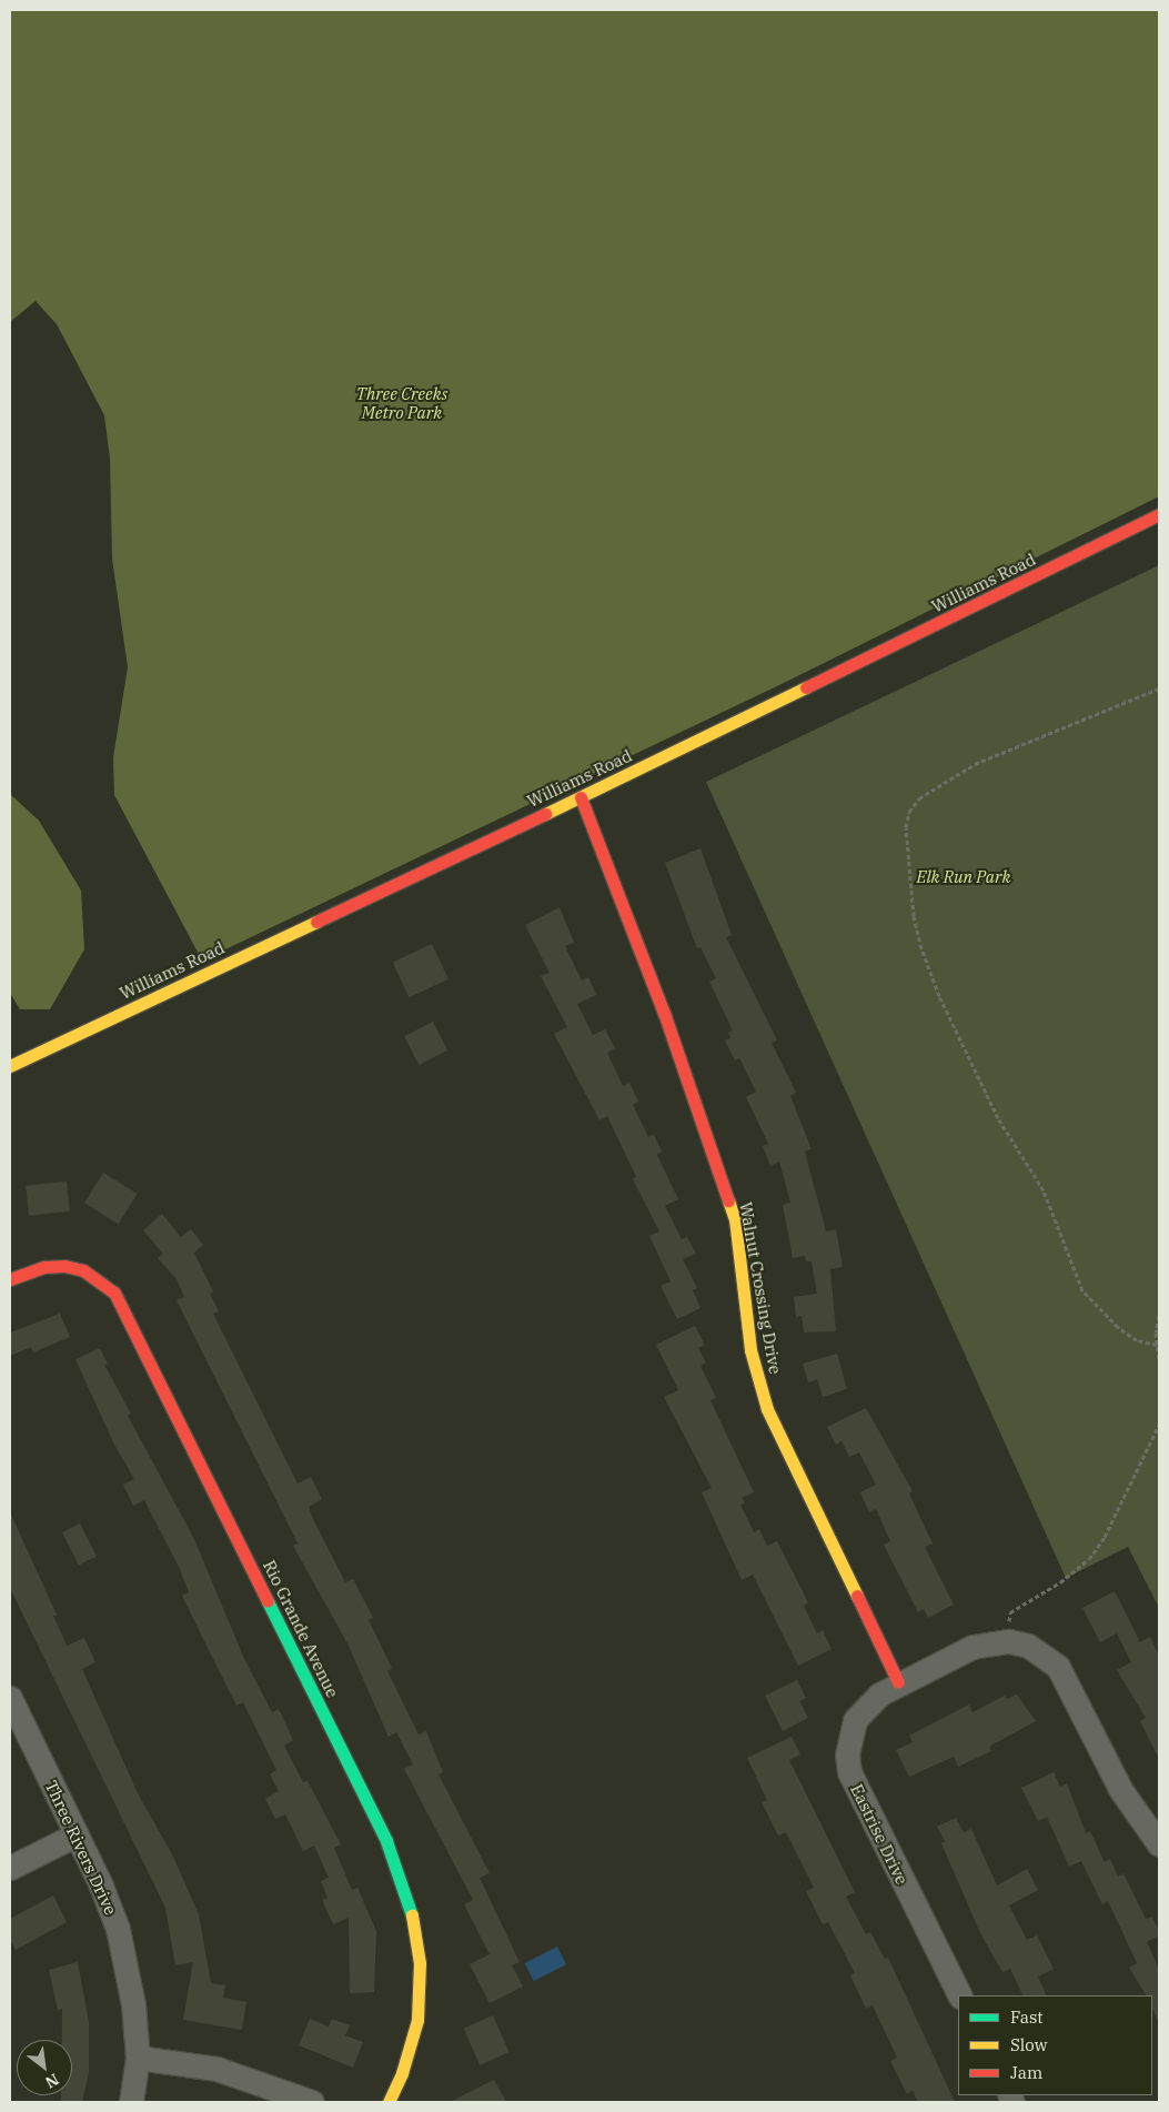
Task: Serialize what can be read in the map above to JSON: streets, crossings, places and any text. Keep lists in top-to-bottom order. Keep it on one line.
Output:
{"streets":{"street":["Williams Road","Walnut Crossing Drive","Rio Grande Avenue","Eastrise Drive","Three Rivers Drive"]},"crossings":[["Williams Road","Walnut Crossing Drive"],["Walnut Crossing Drive","Eastrise Drive"]],"parks":["Three Creeks Metro Park","Elk Run Park"],"legend":["Fast","Slow","Jam"],"north":"bottom right"}
